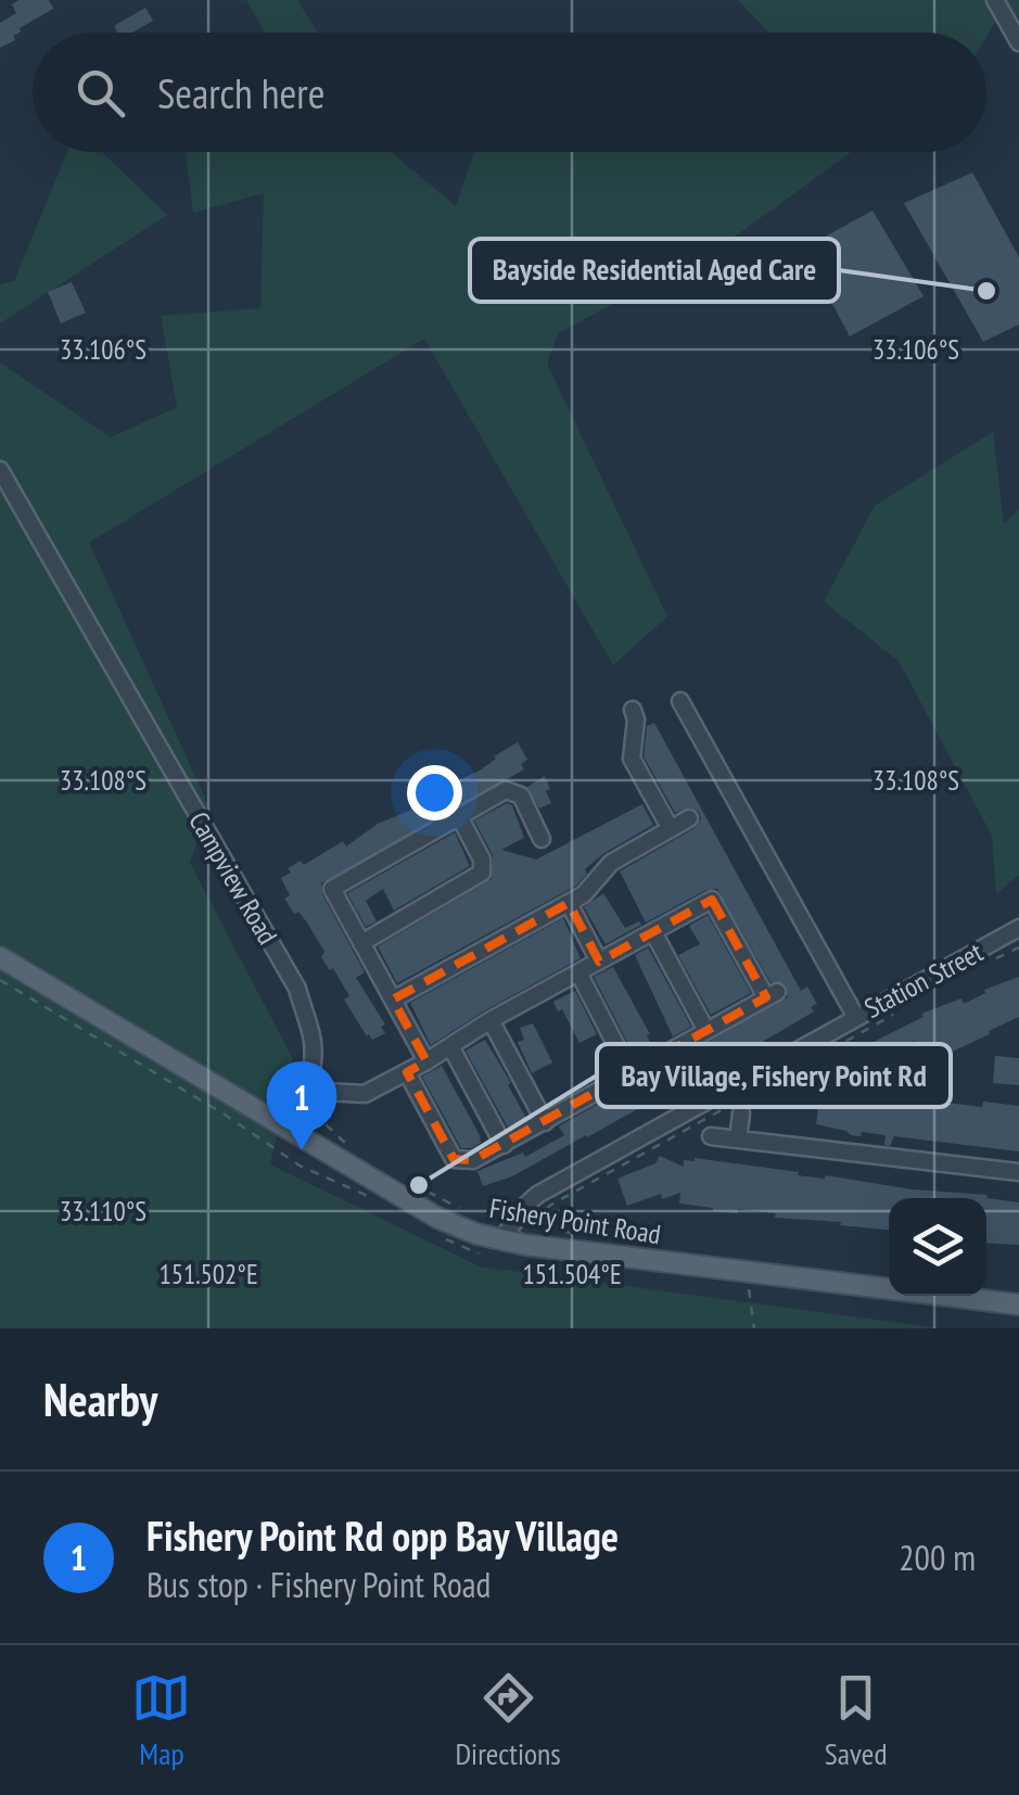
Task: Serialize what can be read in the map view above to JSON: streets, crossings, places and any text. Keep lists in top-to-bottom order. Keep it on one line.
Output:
{"streets":{"main road":["Fishery Point Road"],"street":["Campview Road","Station Street"]},"crossings":[["Campview Road","Fishery Point Road"],["Station Street","Fishery Point Road"]],"places":["Bayside Residential Aged Care","Bay Village, Fishery Point Rd"],"page":{"search":"Search here","pins":"1","heading":"Nearby","list":[{"mark":"1","name":"Fishery Point Rd opp Bay Village","note":"Bus stop · Fishery Point Road","value":"200 m"}],"nav":["Map","Directions","Saved"]},"coordinates":["33.106°S","33.108°S","33.110°S","151.502°E","151.504°E"]}
